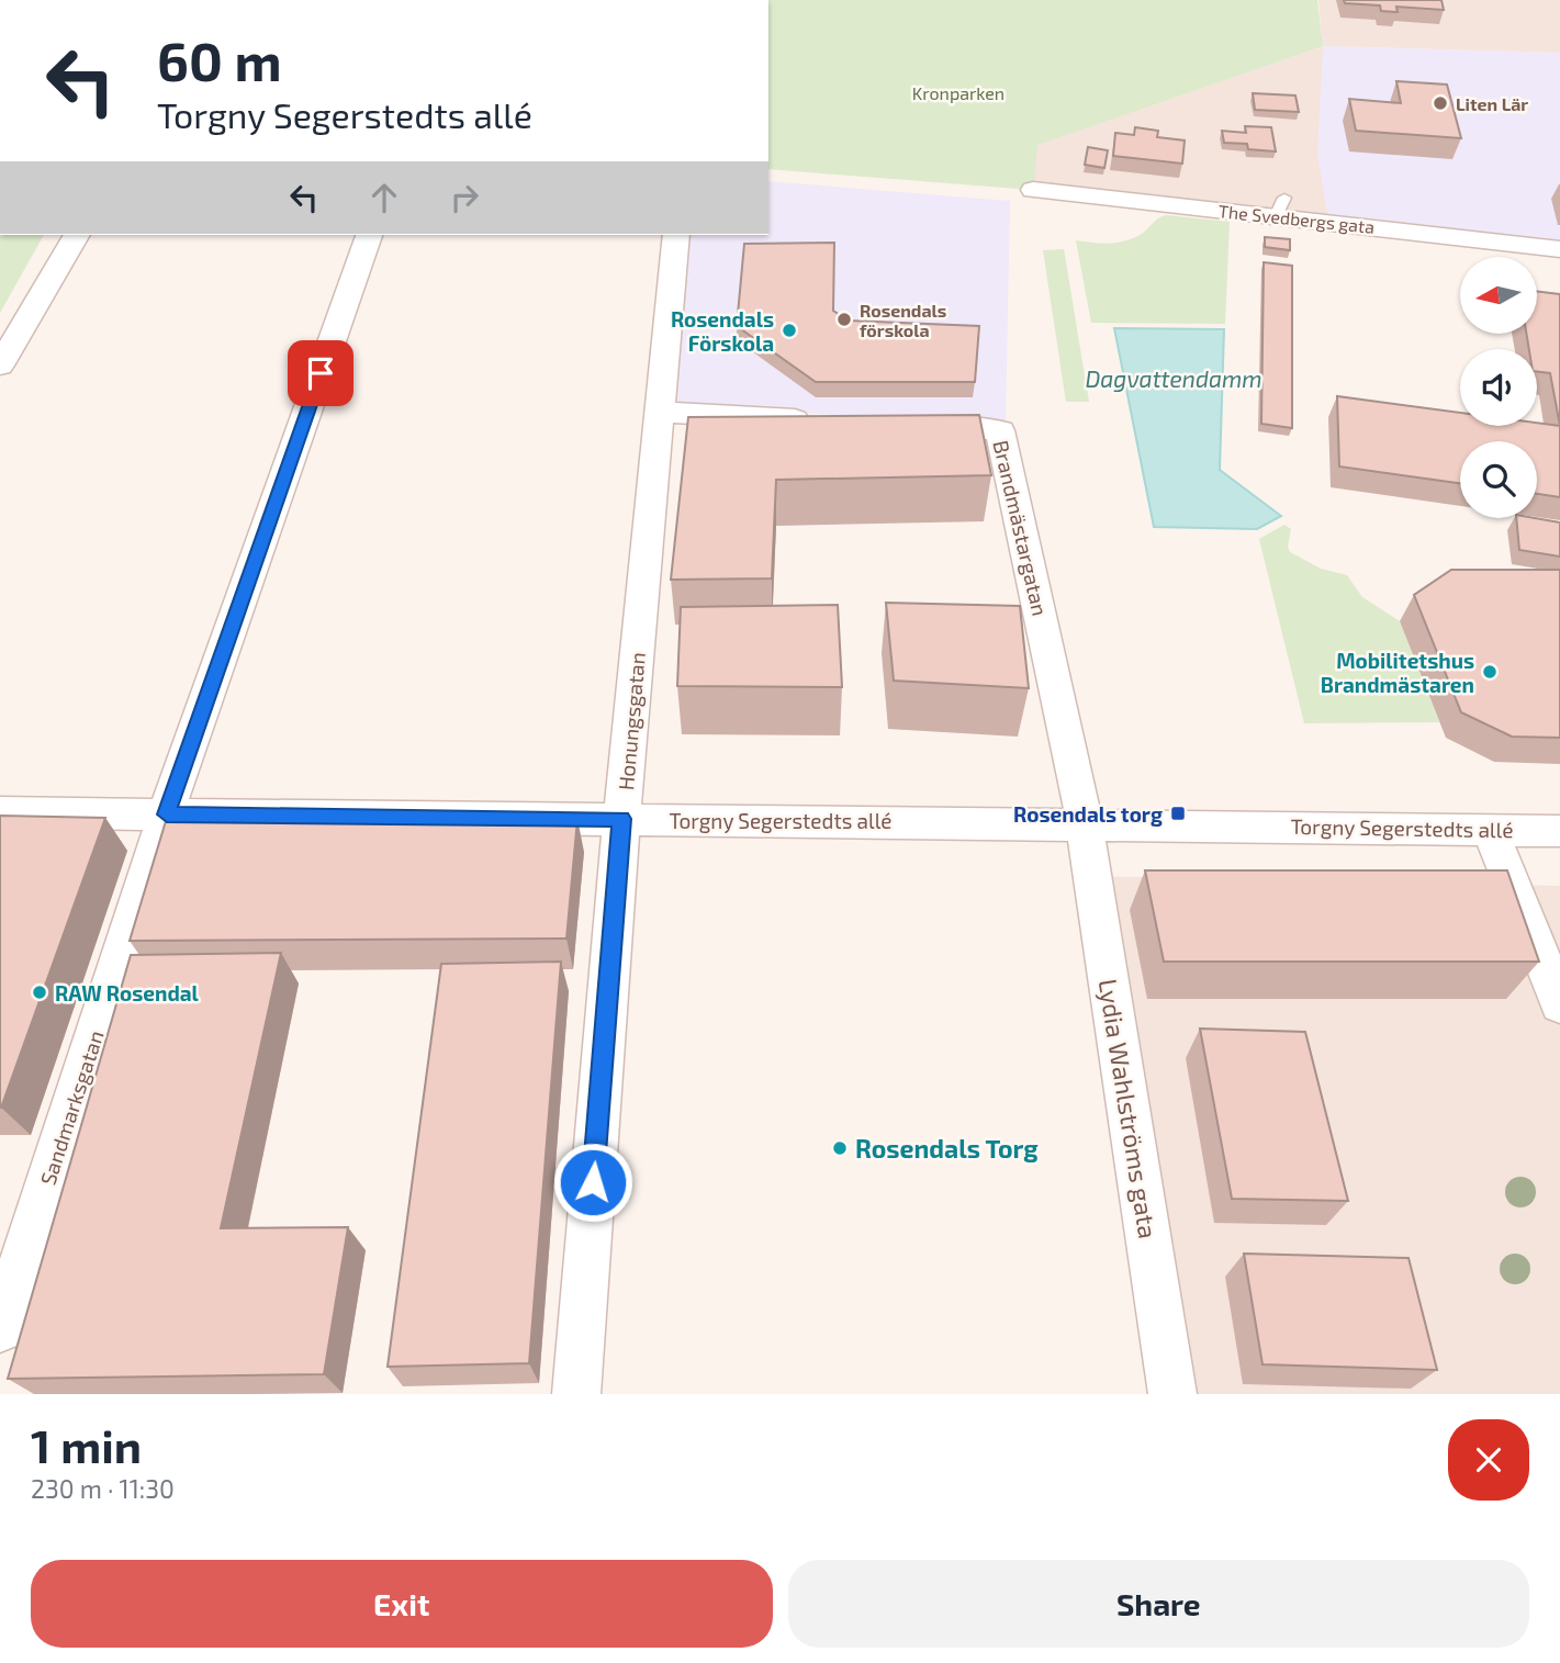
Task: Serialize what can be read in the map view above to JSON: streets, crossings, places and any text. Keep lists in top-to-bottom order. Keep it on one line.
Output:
{"streets":{"street":["The Svedbergs gata","Brandmästargatan","Honungsgatan","Torgny Segerstedts allé","Sandmarksgatan","Lydia Wahlströms gata"]},"crossings":[["Brandmästargatan","Torgny Segerstedts allé"],["Brandmästargatan","Lydia Wahlströms gata"],["Honungsgatan","Torgny Segerstedts allé"],["Torgny Segerstedts allé","Sandmarksgatan"],["Torgny Segerstedts allé","Lydia Wahlströms gata"]],"water":["Dagvattendamm"],"parks":["Kronparken"],"places":{"other":["Liten Lär","Rosendals förskola","Rosendals Förskola","Mobilitetshus Brandmästaren","RAW Rosendal","Rosendals Torg"],"transit":["Rosendals torg"]},"north":"left","page":{"turn":["60 m","Torgny Segerstedts allé"],"heading":["1 min","230 m · 11:30"],"buttons":["Exit","Share"]}}
